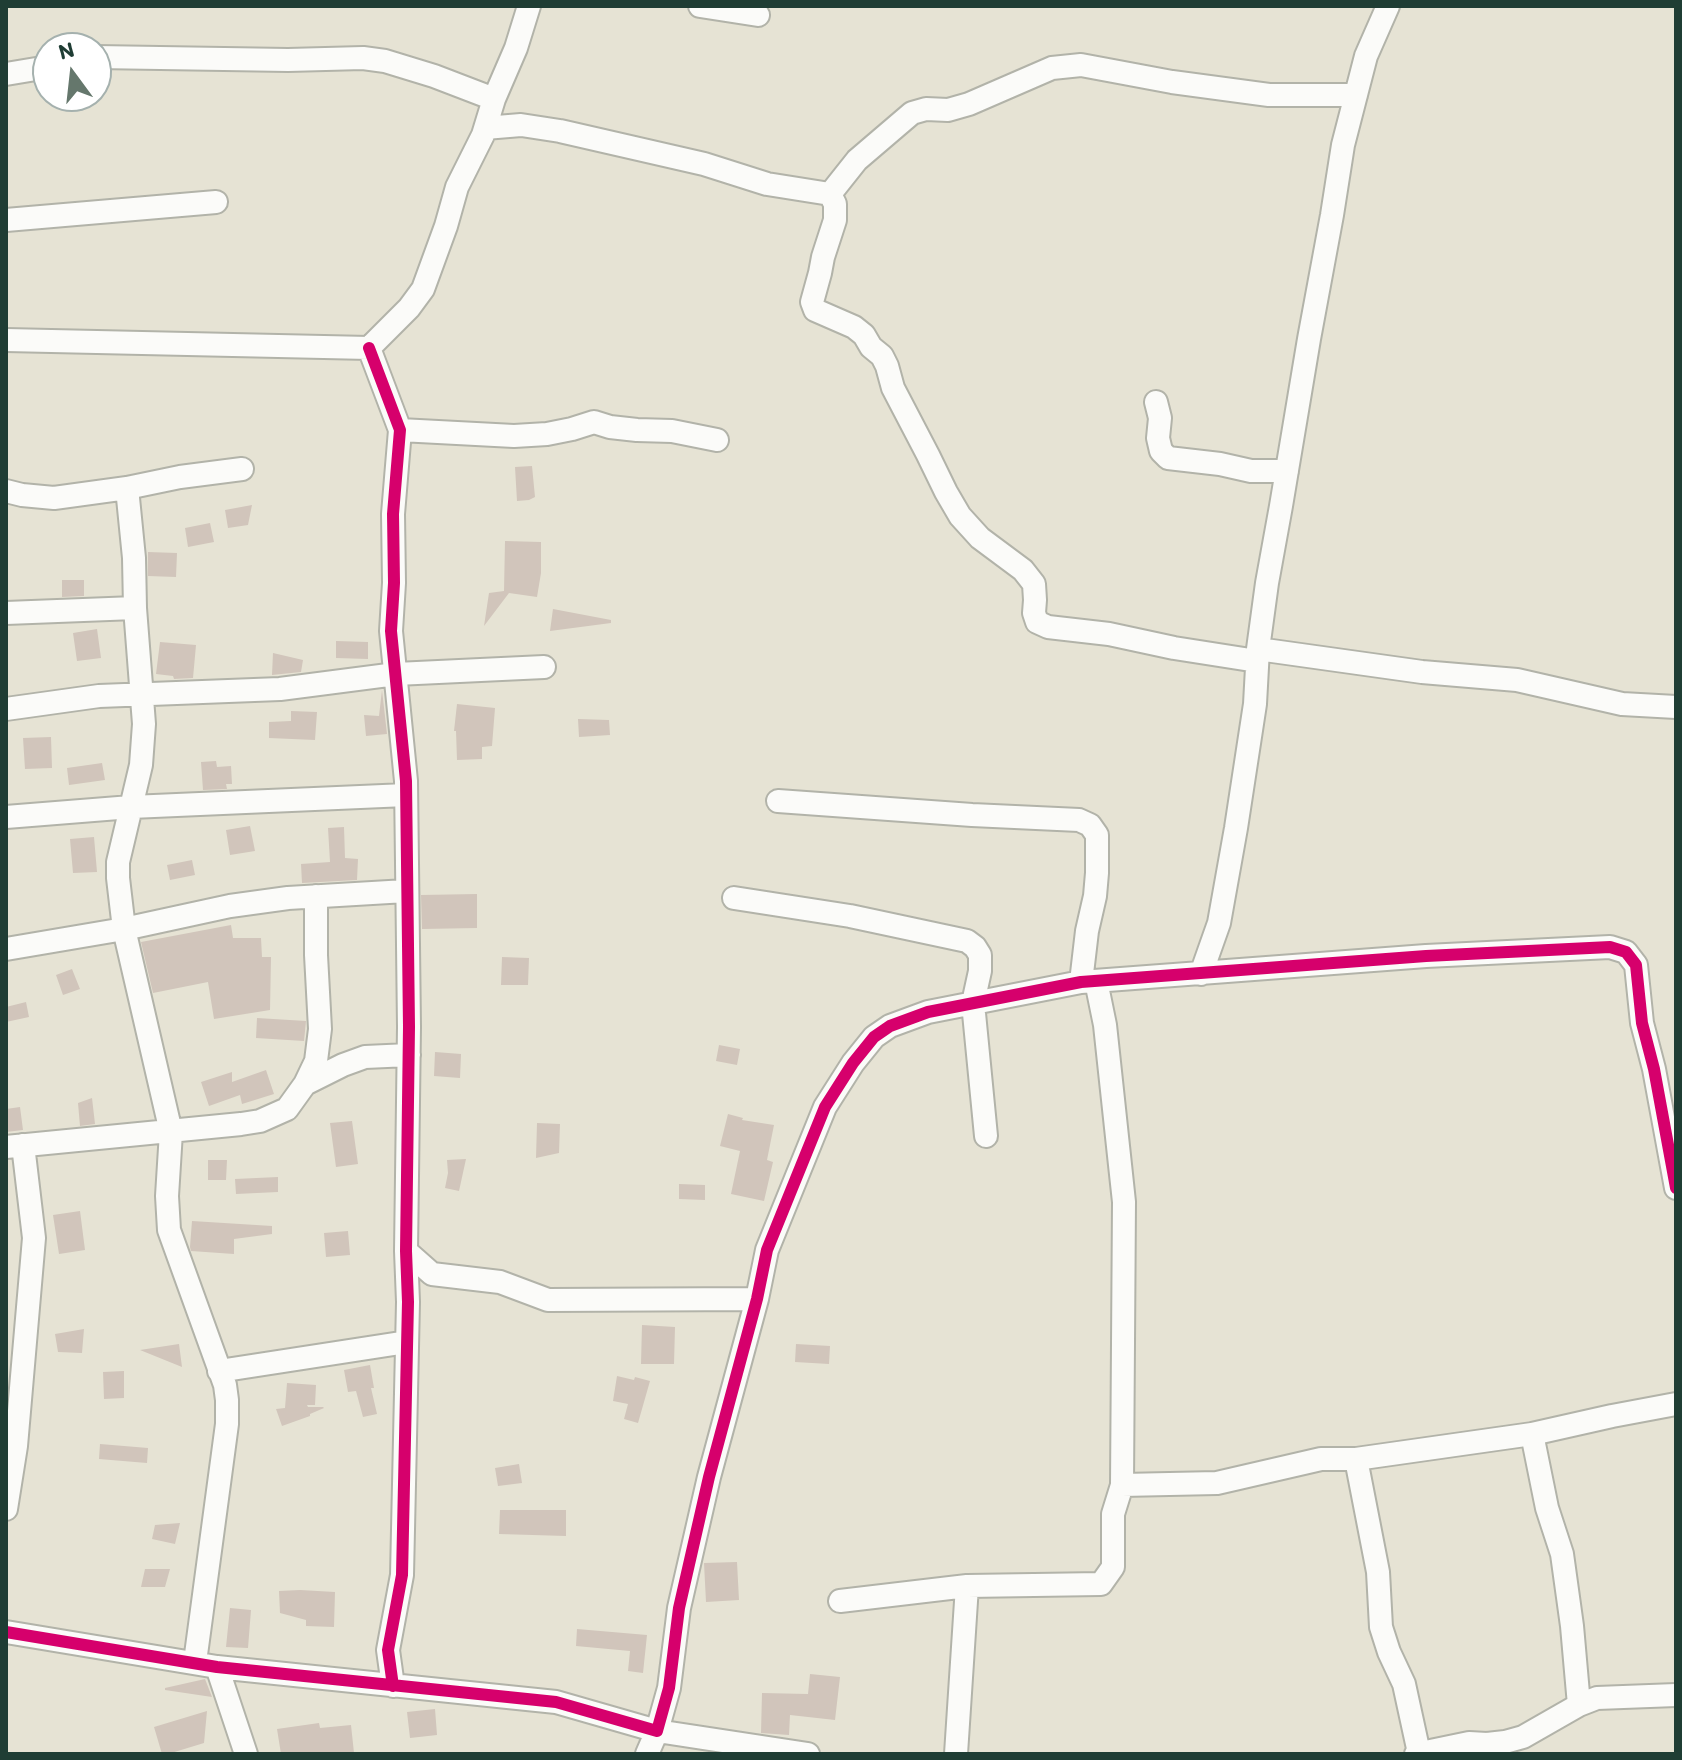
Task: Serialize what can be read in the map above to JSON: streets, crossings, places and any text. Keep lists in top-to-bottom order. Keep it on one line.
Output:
{"north":"top"}
